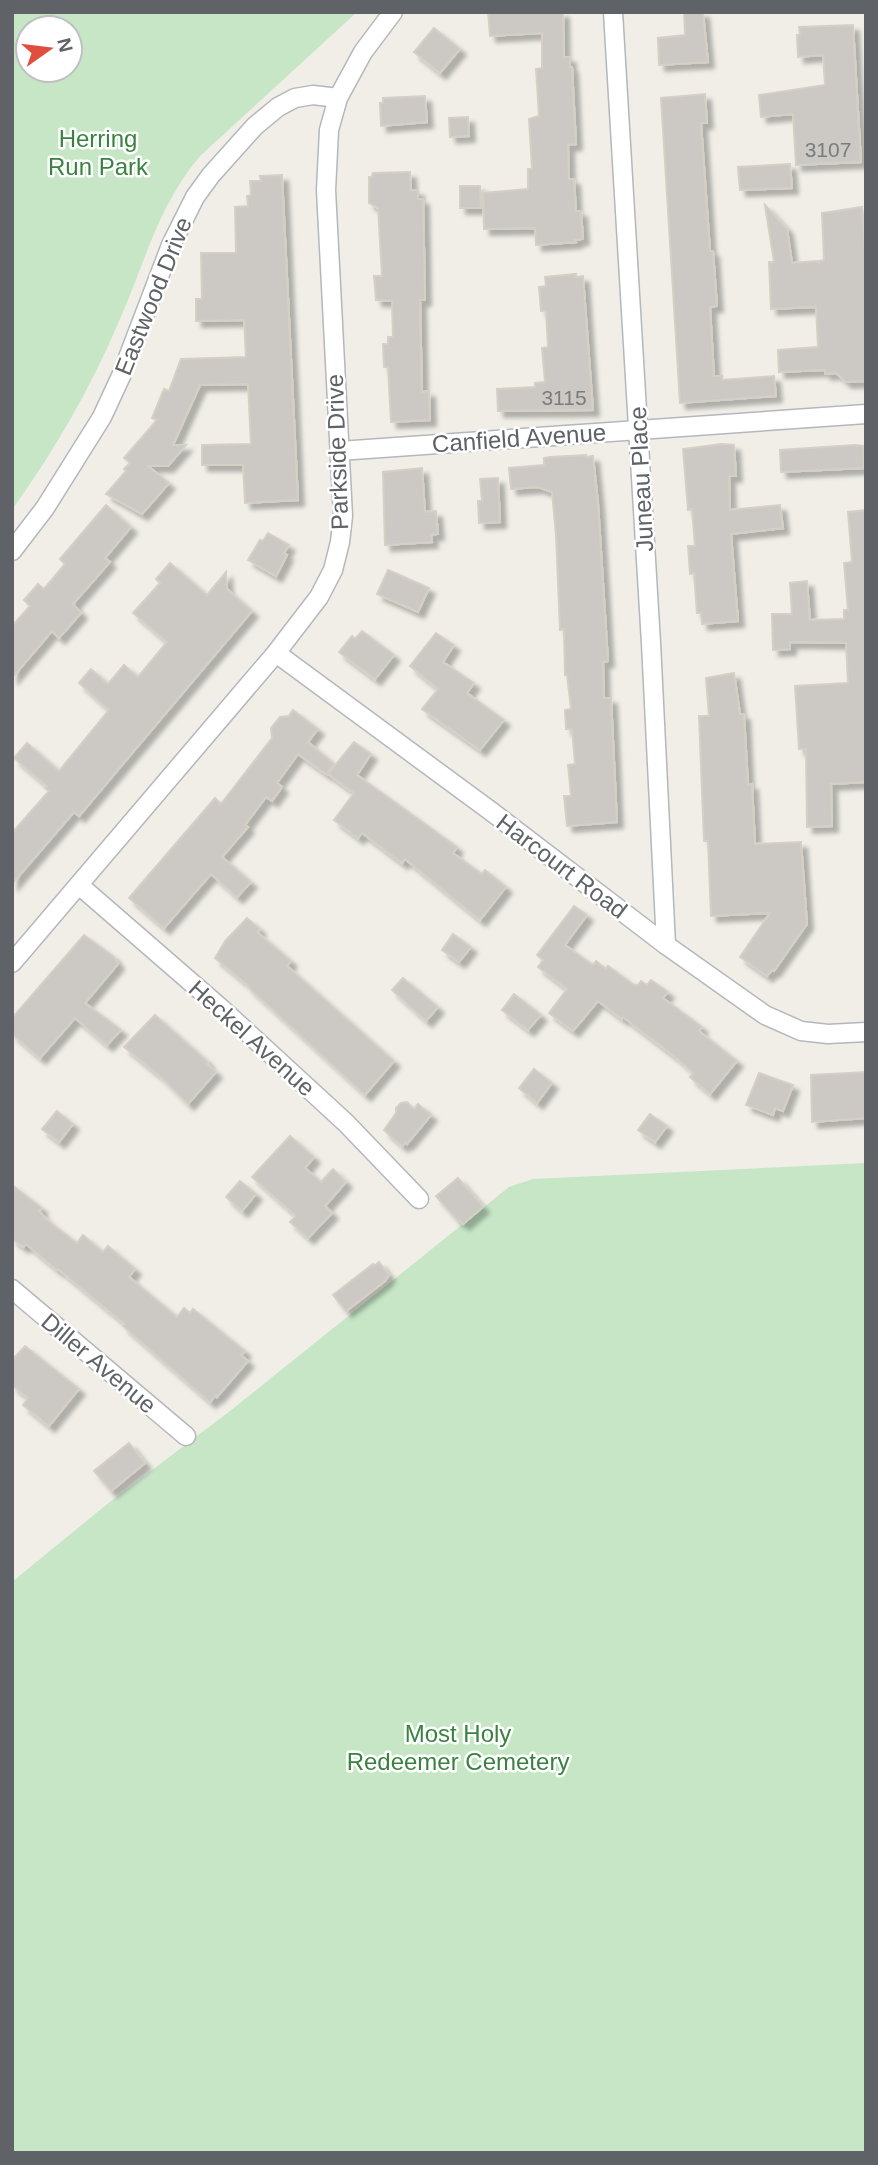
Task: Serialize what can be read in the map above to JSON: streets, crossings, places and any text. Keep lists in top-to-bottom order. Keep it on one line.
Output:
{"streets":{"street":["Eastwood Drive","Canfield Avenue","Parkside Drive","Juneau Place","Harcourt Road","Heckel Avenue","Diller Avenue"]},"crossings":[["Eastwood Drive","Parkside Drive"],["Canfield Avenue","Parkside Drive"],["Canfield Avenue","Juneau Place"],["Parkside Drive","Harcourt Road"],["Parkside Drive","Heckel Avenue"],["Juneau Place","Harcourt Road"]],"parks":["Herring Run Park","Most Holy Redeemer Cemetery"],"house_numbers":["3107","3115"],"north":"right"}
